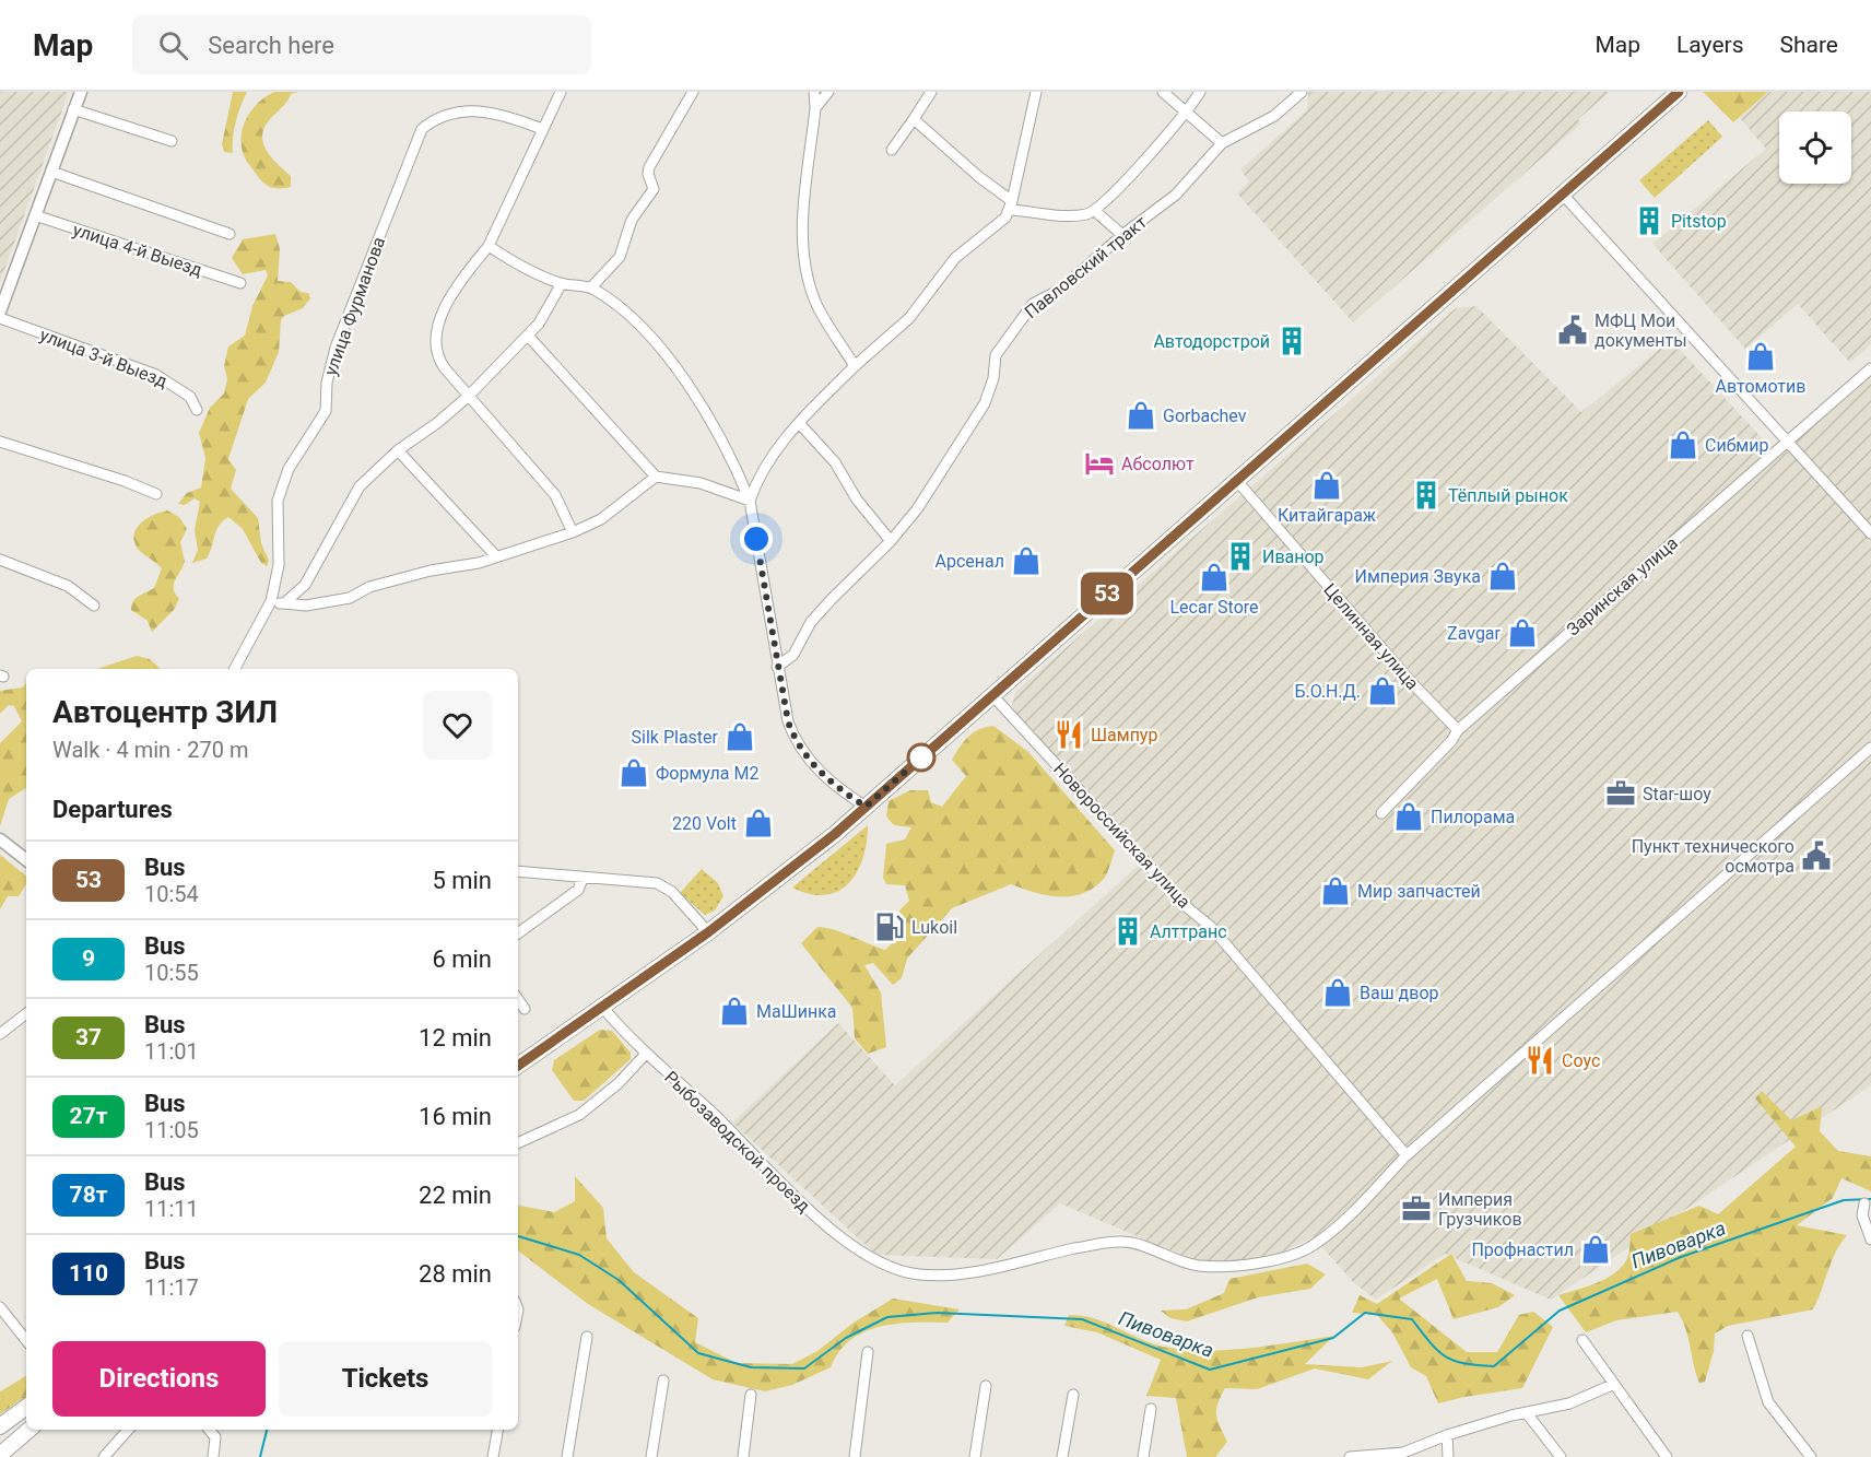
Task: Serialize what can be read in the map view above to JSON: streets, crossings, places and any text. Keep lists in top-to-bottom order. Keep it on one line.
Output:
{"streets":{"street":["улица 4-й Выезд","Павловский тракт","улица Фурманова","улица 3-й Выезд","Заринская улица","Целинная улица","Новороссийская улица","Рыбозаводской проезд"]},"crossings":[["Заринская улица","Целинная улица"],["Новороссийская улица","Рыбозаводской проезд"]],"water":["Пивоварка"],"places":{"building":["Pitstop","Автодорстрой","Тёплый рынок","Иванор","Алттранс"],"public building":["МФЦ Мои документы","Пункт технического осмотра"],"shop":["Автомотив","Gorbachev","Сибмир","Китайгараж","Арсенал","Империя Звука","Lecar Store","Zavgar","Б.О.Н.Д.","Silk Plaster","Формула М2","Пилорама","220 Volt","Мир запчастей","Ваш двор","МаШинка","Профнастил"],"hotel":["Абсолют"],"restaurant":["Шампур","Соус"],"office":["Star-шоу","Империя Грузчиков"],"fuel station":["Lukoil"]},"lines":["bus line 53"],"page":{"header":"Map","search":"Search here","nav":["Map","Layers","Share"],"on_map":"53","heading":[["Автоцентр ЗИЛ","Walk · 4 min · 270 m"],"Departures"],"list":[{"mark":"53","name":"Bus","note":"10:54","value":"5 min"},{"mark":"9","name":"Bus","note":"10:55","value":"6 min"},{"mark":"37","name":"Bus","note":"11:01","value":"12 min"},{"mark":"27т","name":"Bus","note":"11:05","value":"16 min"},{"mark":"78т","name":"Bus","note":"11:11","value":"22 min"},{"mark":"110","name":"Bus","note":"11:17","value":"28 min"}],"buttons":["Directions","Tickets"]}}
